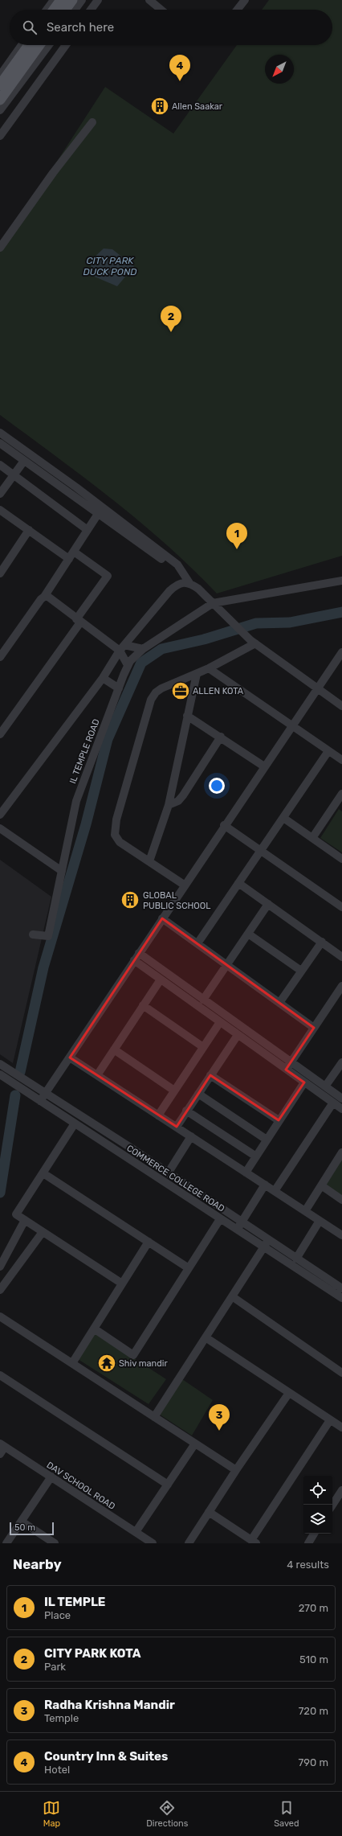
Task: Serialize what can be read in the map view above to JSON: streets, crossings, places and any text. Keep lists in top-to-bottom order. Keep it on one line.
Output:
{"streets":{"street":["IL TEMPLE ROAD","COMMERCE COLLEGE ROAD","DAV SCHOOL ROAD"]},"water":["CITY PARK DUCK POND"],"places":{"building":["Allen Saakar","GLOBAL PUBLIC SCHOOL"],"office":["ALLEN KOTA"],"temple":["Shiv mandir"]},"scale_bar":"50 m","north":"bottom left","page":{"search":"Search here","pins":["4","2","1","3"],"scale":"50 m","heading":["Nearby","4 results"],"list":[{"mark":"1","name":"IL TEMPLE","note":"Place","value":"270 m"},{"mark":"2","name":"CITY PARK KOTA","note":"Park","value":"510 m"},{"mark":"3","name":"Radha Krishna Mandir","note":"Temple","value":"720 m"},{"mark":"4","name":"Country Inn & Suites","note":"Hotel","value":"790 m"}],"nav":["Map","Directions","Saved"]}}
